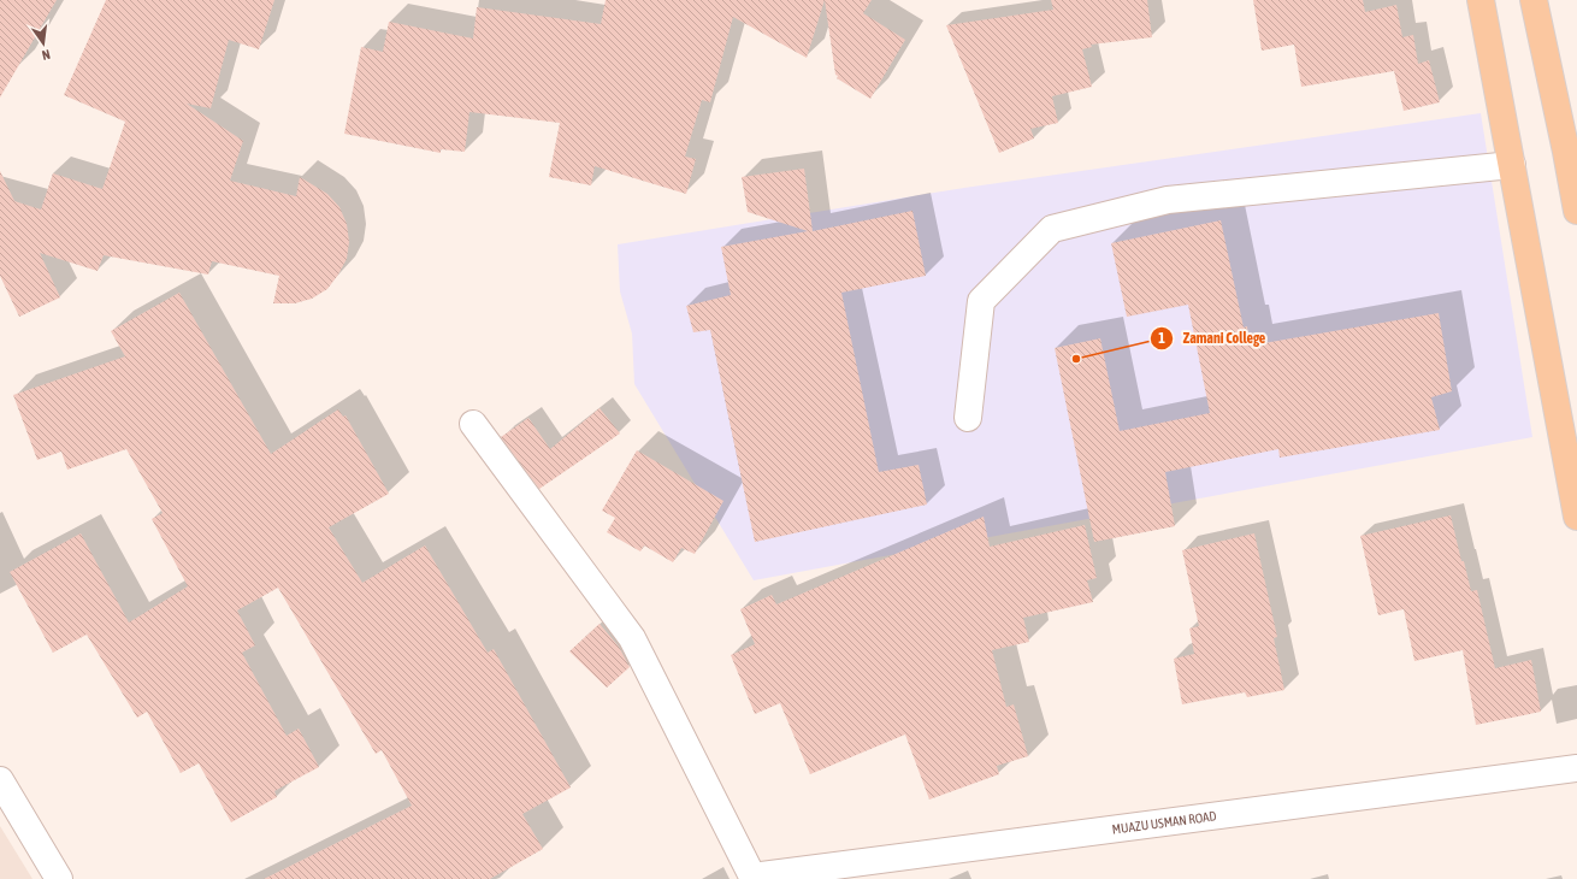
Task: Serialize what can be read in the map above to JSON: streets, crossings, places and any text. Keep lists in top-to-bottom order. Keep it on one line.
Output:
{"streets":{"street":["MUAZU USMAN ROAD"]},"places":["Zamani College"],"north":"bottom"}
